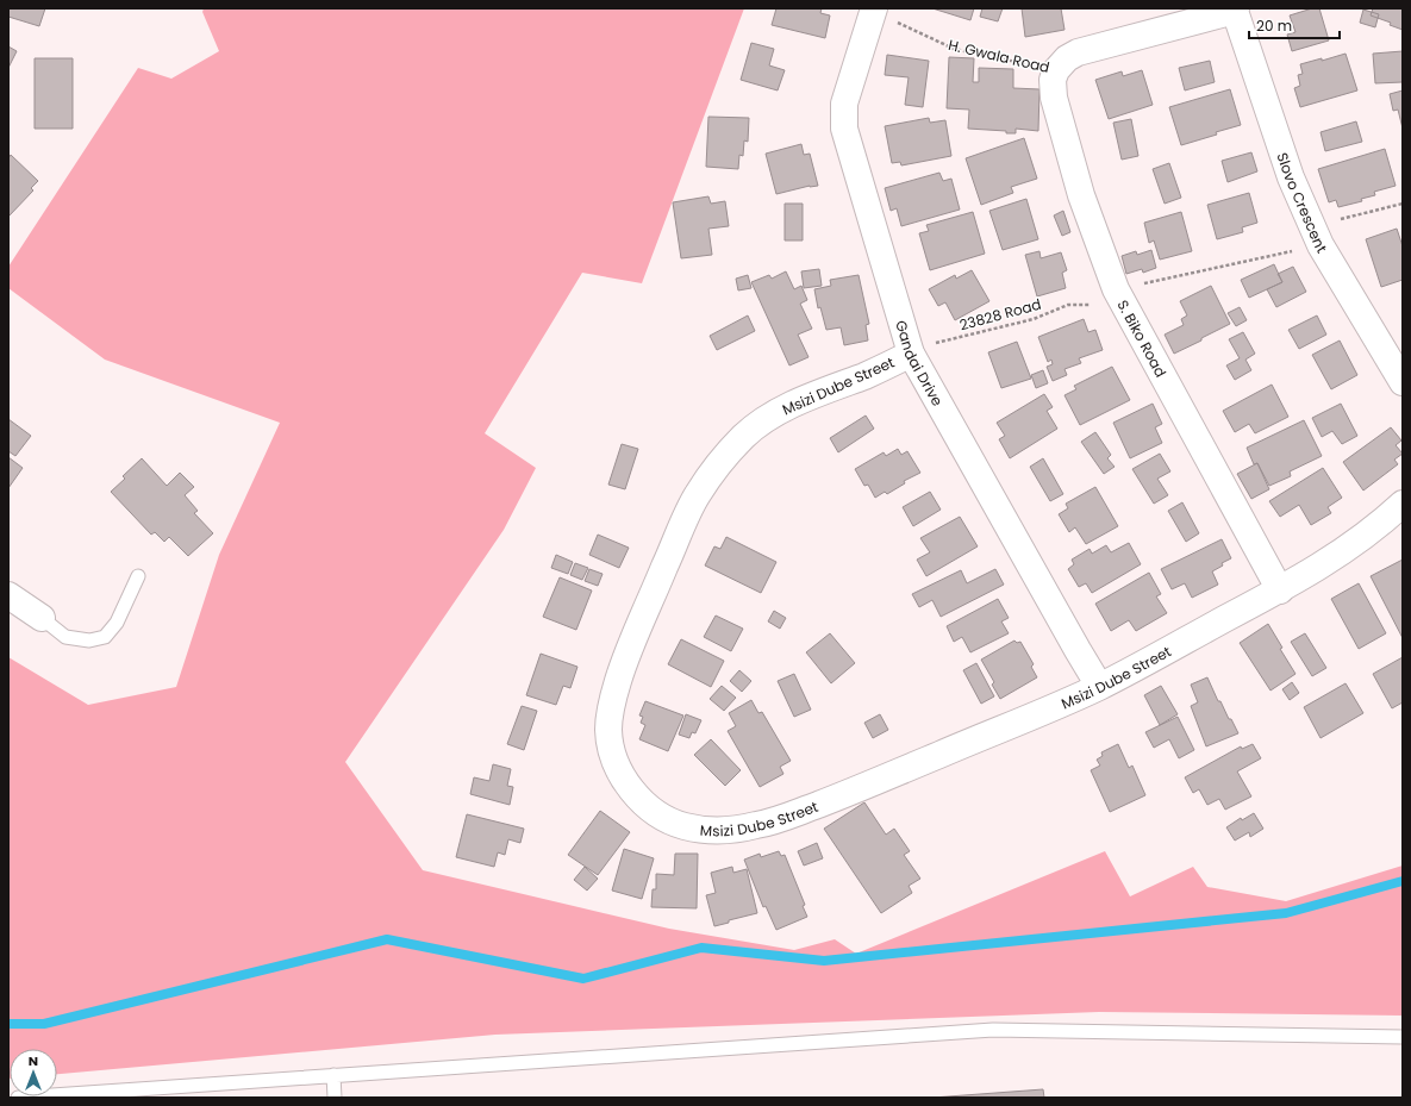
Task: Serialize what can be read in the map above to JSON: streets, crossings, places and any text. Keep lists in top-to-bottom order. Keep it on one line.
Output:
{"streets":{"street":["H. Gwala Road","Slovo Crescent","S. Biko Road","Gandai Drive","Msizi Dube Street"],"path":["23828 Road"]},"crossings":[["H. Gwala Road","Slovo Crescent"],["H. Gwala Road","S. Biko Road"],["H. Gwala Road","Gandai Drive"],["Slovo Crescent","23828 Road"],["23828 Road","S. Biko Road"],["23828 Road","Gandai Drive"],["23828 Road","Msizi Dube Street"],["S. Biko Road","Msizi Dube Street"],["Gandai Drive","Msizi Dube Street"]],"scale_bar":"20 m","north":"top"}
